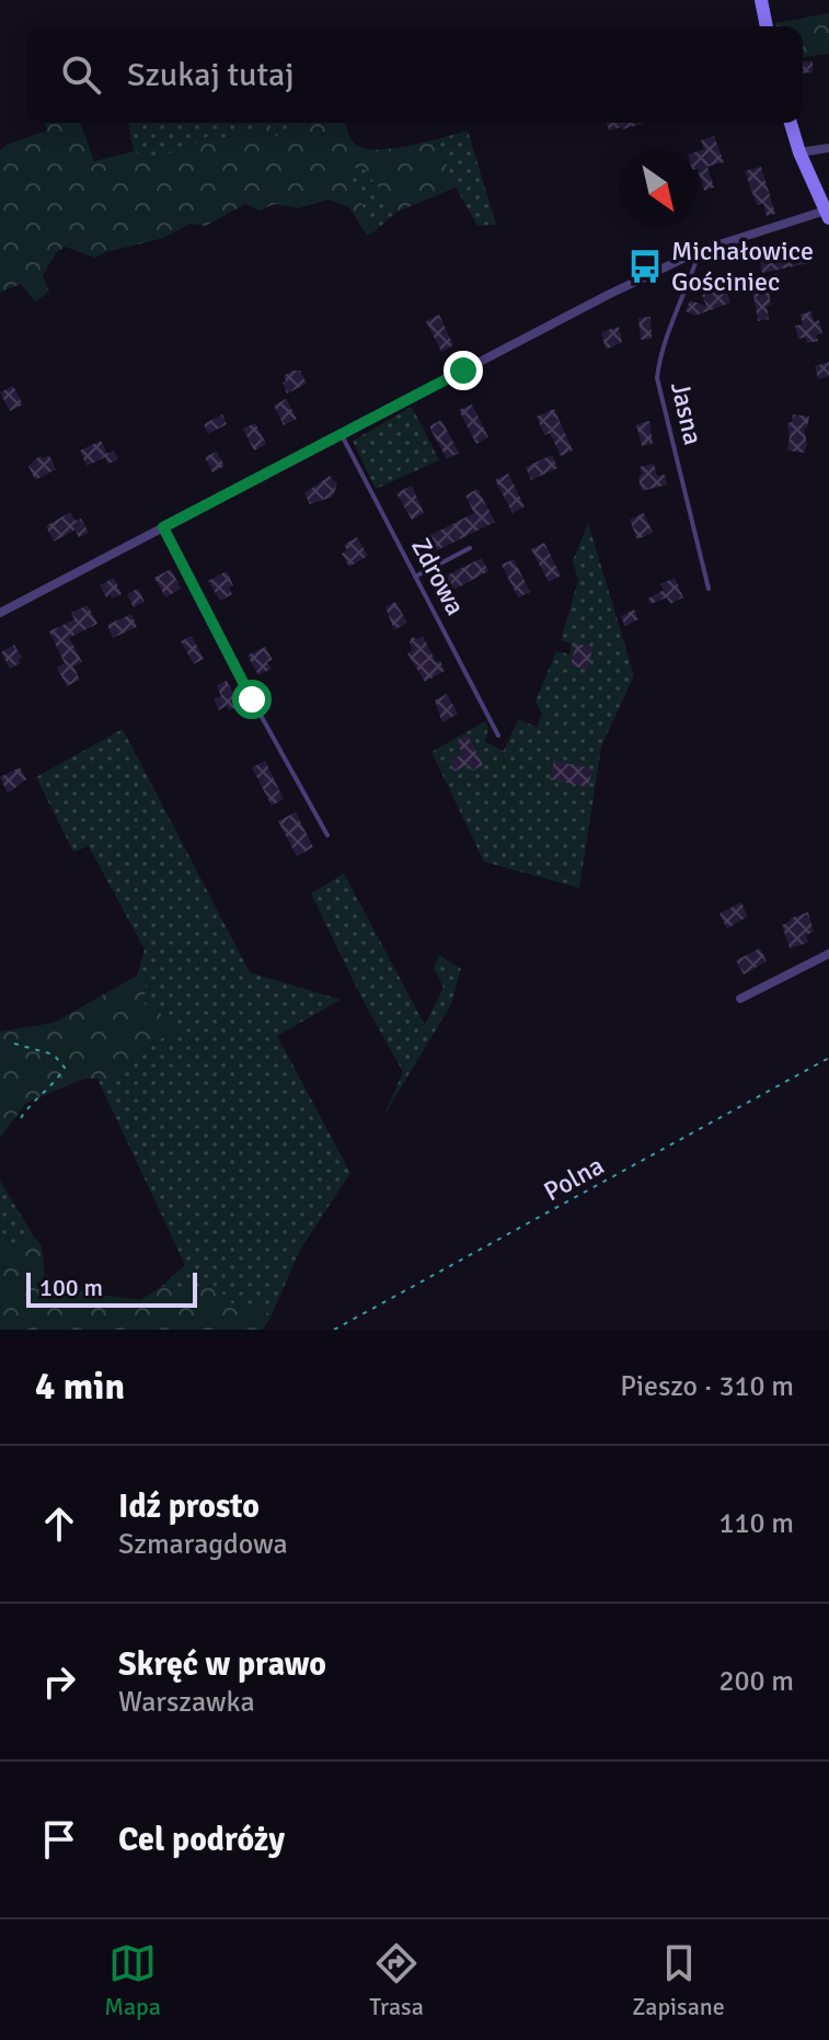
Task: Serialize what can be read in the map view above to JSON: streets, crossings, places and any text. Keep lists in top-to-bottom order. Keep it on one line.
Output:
{"streets":{"lane":["Jasna","Zdrowa"],"path":["Polna"]},"places":{"bus stop":["Michałowice Gościniec"]},"scale_bar":"100 m","north":"bottom right","page":{"search":"Szukaj tutaj","scale":"100 m","heading":["4 min","Pieszo · 310 m"],"list":[["Idź prosto","Szmaragdowa","110 m"],["Skręć w prawo","Warszawka","200 m"],"Cel podróży"],"nav":["Mapa","Trasa","Zapisane"]}}
